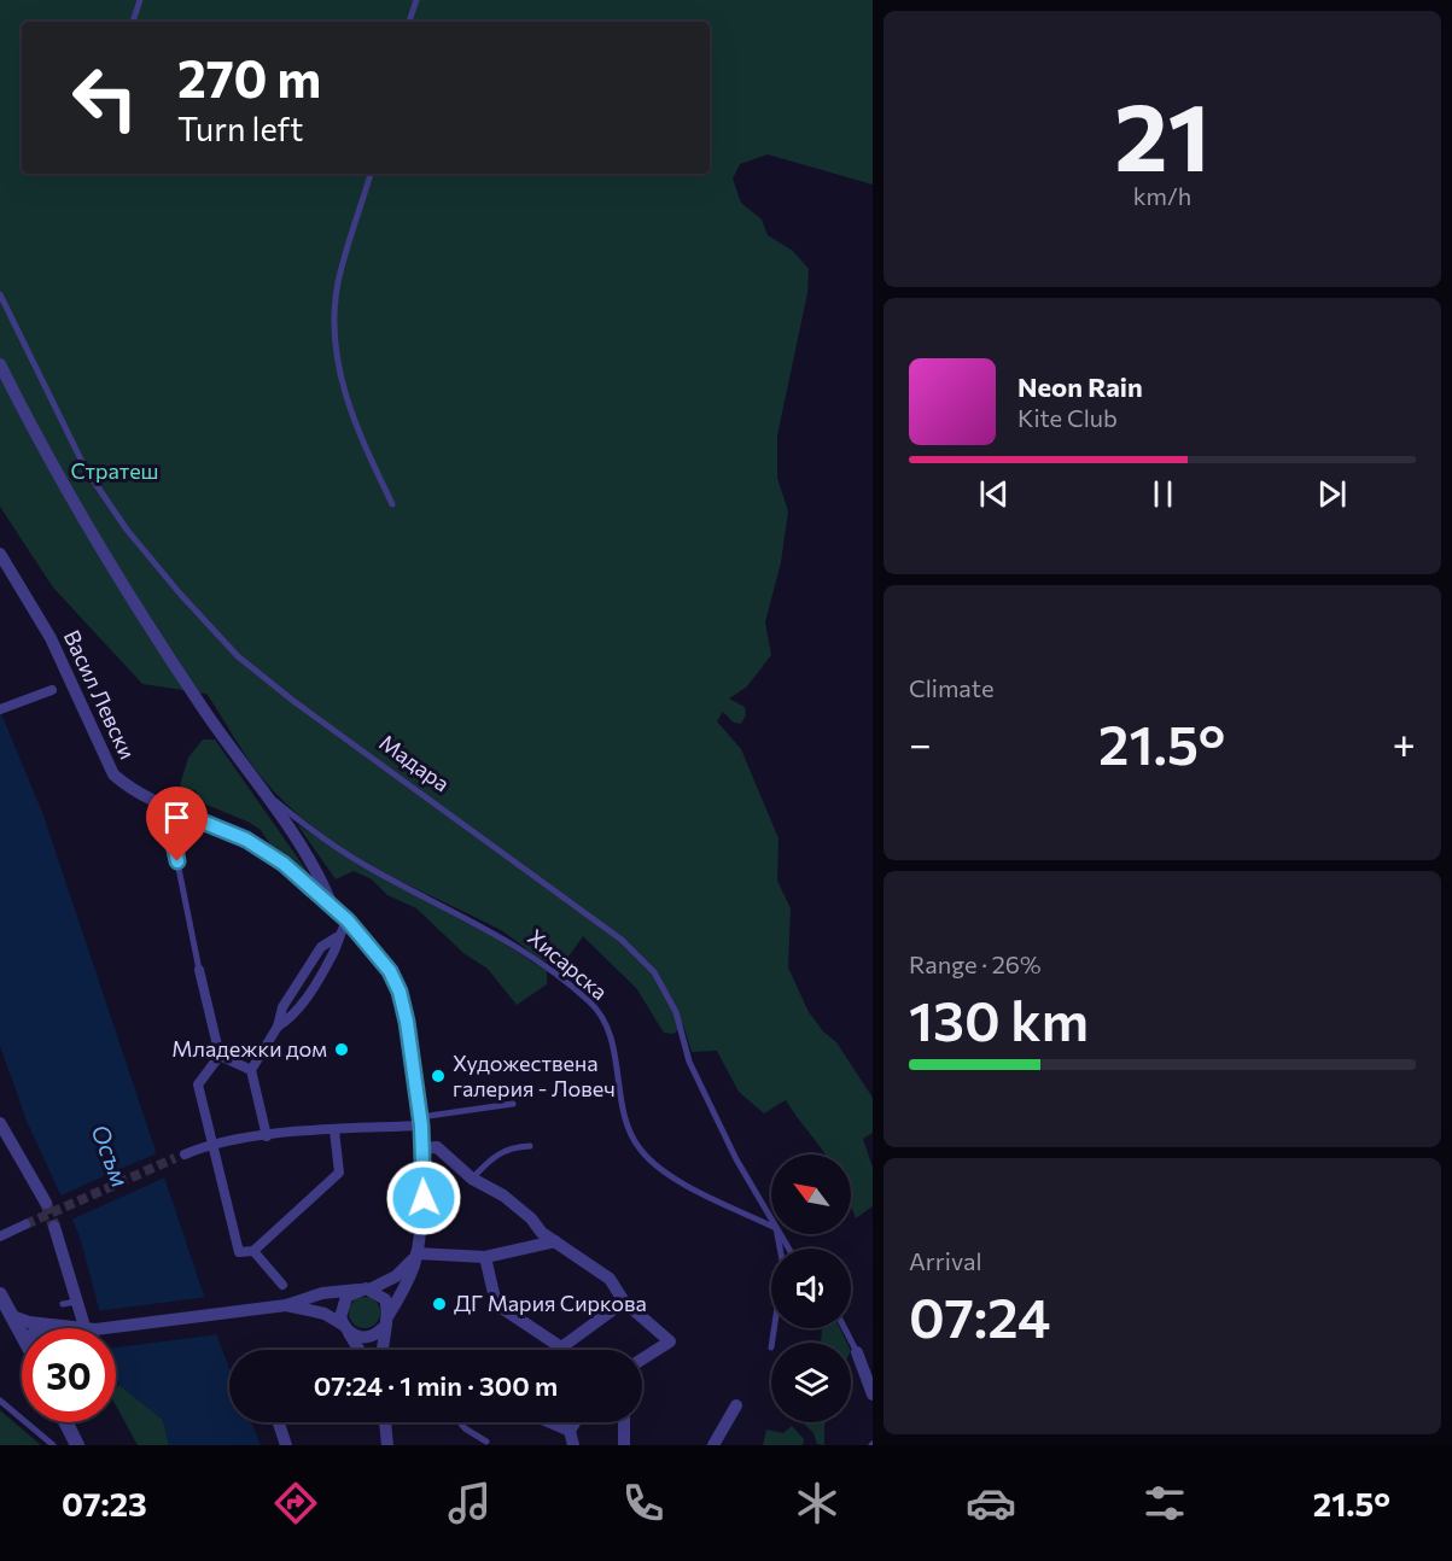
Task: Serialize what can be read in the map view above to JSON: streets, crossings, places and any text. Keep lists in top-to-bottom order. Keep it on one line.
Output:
{"streets":{"street":["Васил Левски"],"lane":["Мадара","Хисарска"]},"water":["Осъм"],"parks":["Стратеш"],"places":["Младежки дом","Художествена галерия - Ловеч","ДГ Мария Сиркова"],"north":"top left","page":{"tile":[["21","km/h"],"Climate",["Range · 26%","130 km"],["Arrival","07:24"]],"turn":["270 m","Turn left"],"song":["Neon Rain","Kite Club"],"heat":["−","21.5°","+"],"limit":"30","trip":"07:24 · 1 min · 300 m","tabs":["07:23","21.5°"]}}
